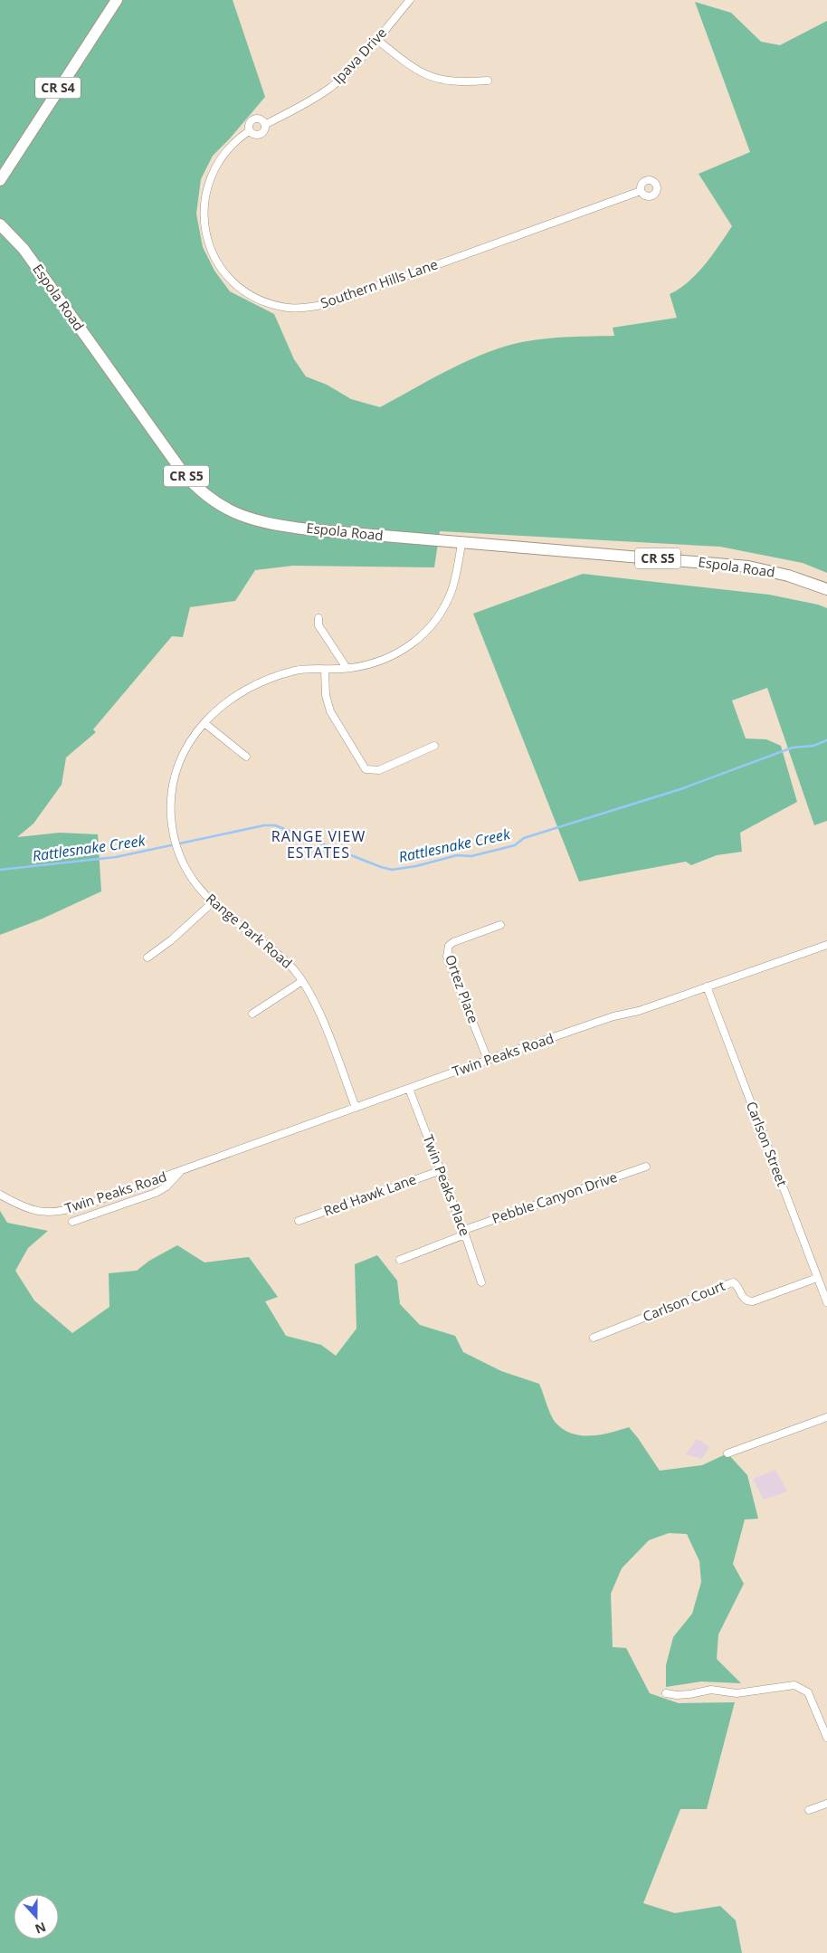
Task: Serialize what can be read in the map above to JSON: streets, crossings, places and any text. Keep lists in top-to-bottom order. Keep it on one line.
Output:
{"streets":{"main road":["CR S4","Espola Road","CR S5"],"street":["Ipava Drive","Southern Hills Lane","Range Park Road","Ortez Place","Twin Peaks Road","Carlson Street","Twin Peaks Place","Red Hawk Lane","Pebble Canyon Drive","Carlson Court"]},"crossings":[["Ipava Drive","Southern Hills Lane"],["Espola Road","Range Park Road"],["Range Park Road","Twin Peaks Road"],["Ortez Place","Twin Peaks Road"],["Twin Peaks Road","Carlson Street"],["Twin Peaks Road","Twin Peaks Place"],["Carlson Street","Carlson Court"],["Twin Peaks Place","Red Hawk Lane"],["Twin Peaks Place","Pebble Canyon Drive"]],"districts":["RANGE VIEW ESTATES"],"water":["Rattlesnake Creek"],"north":"bottom"}
